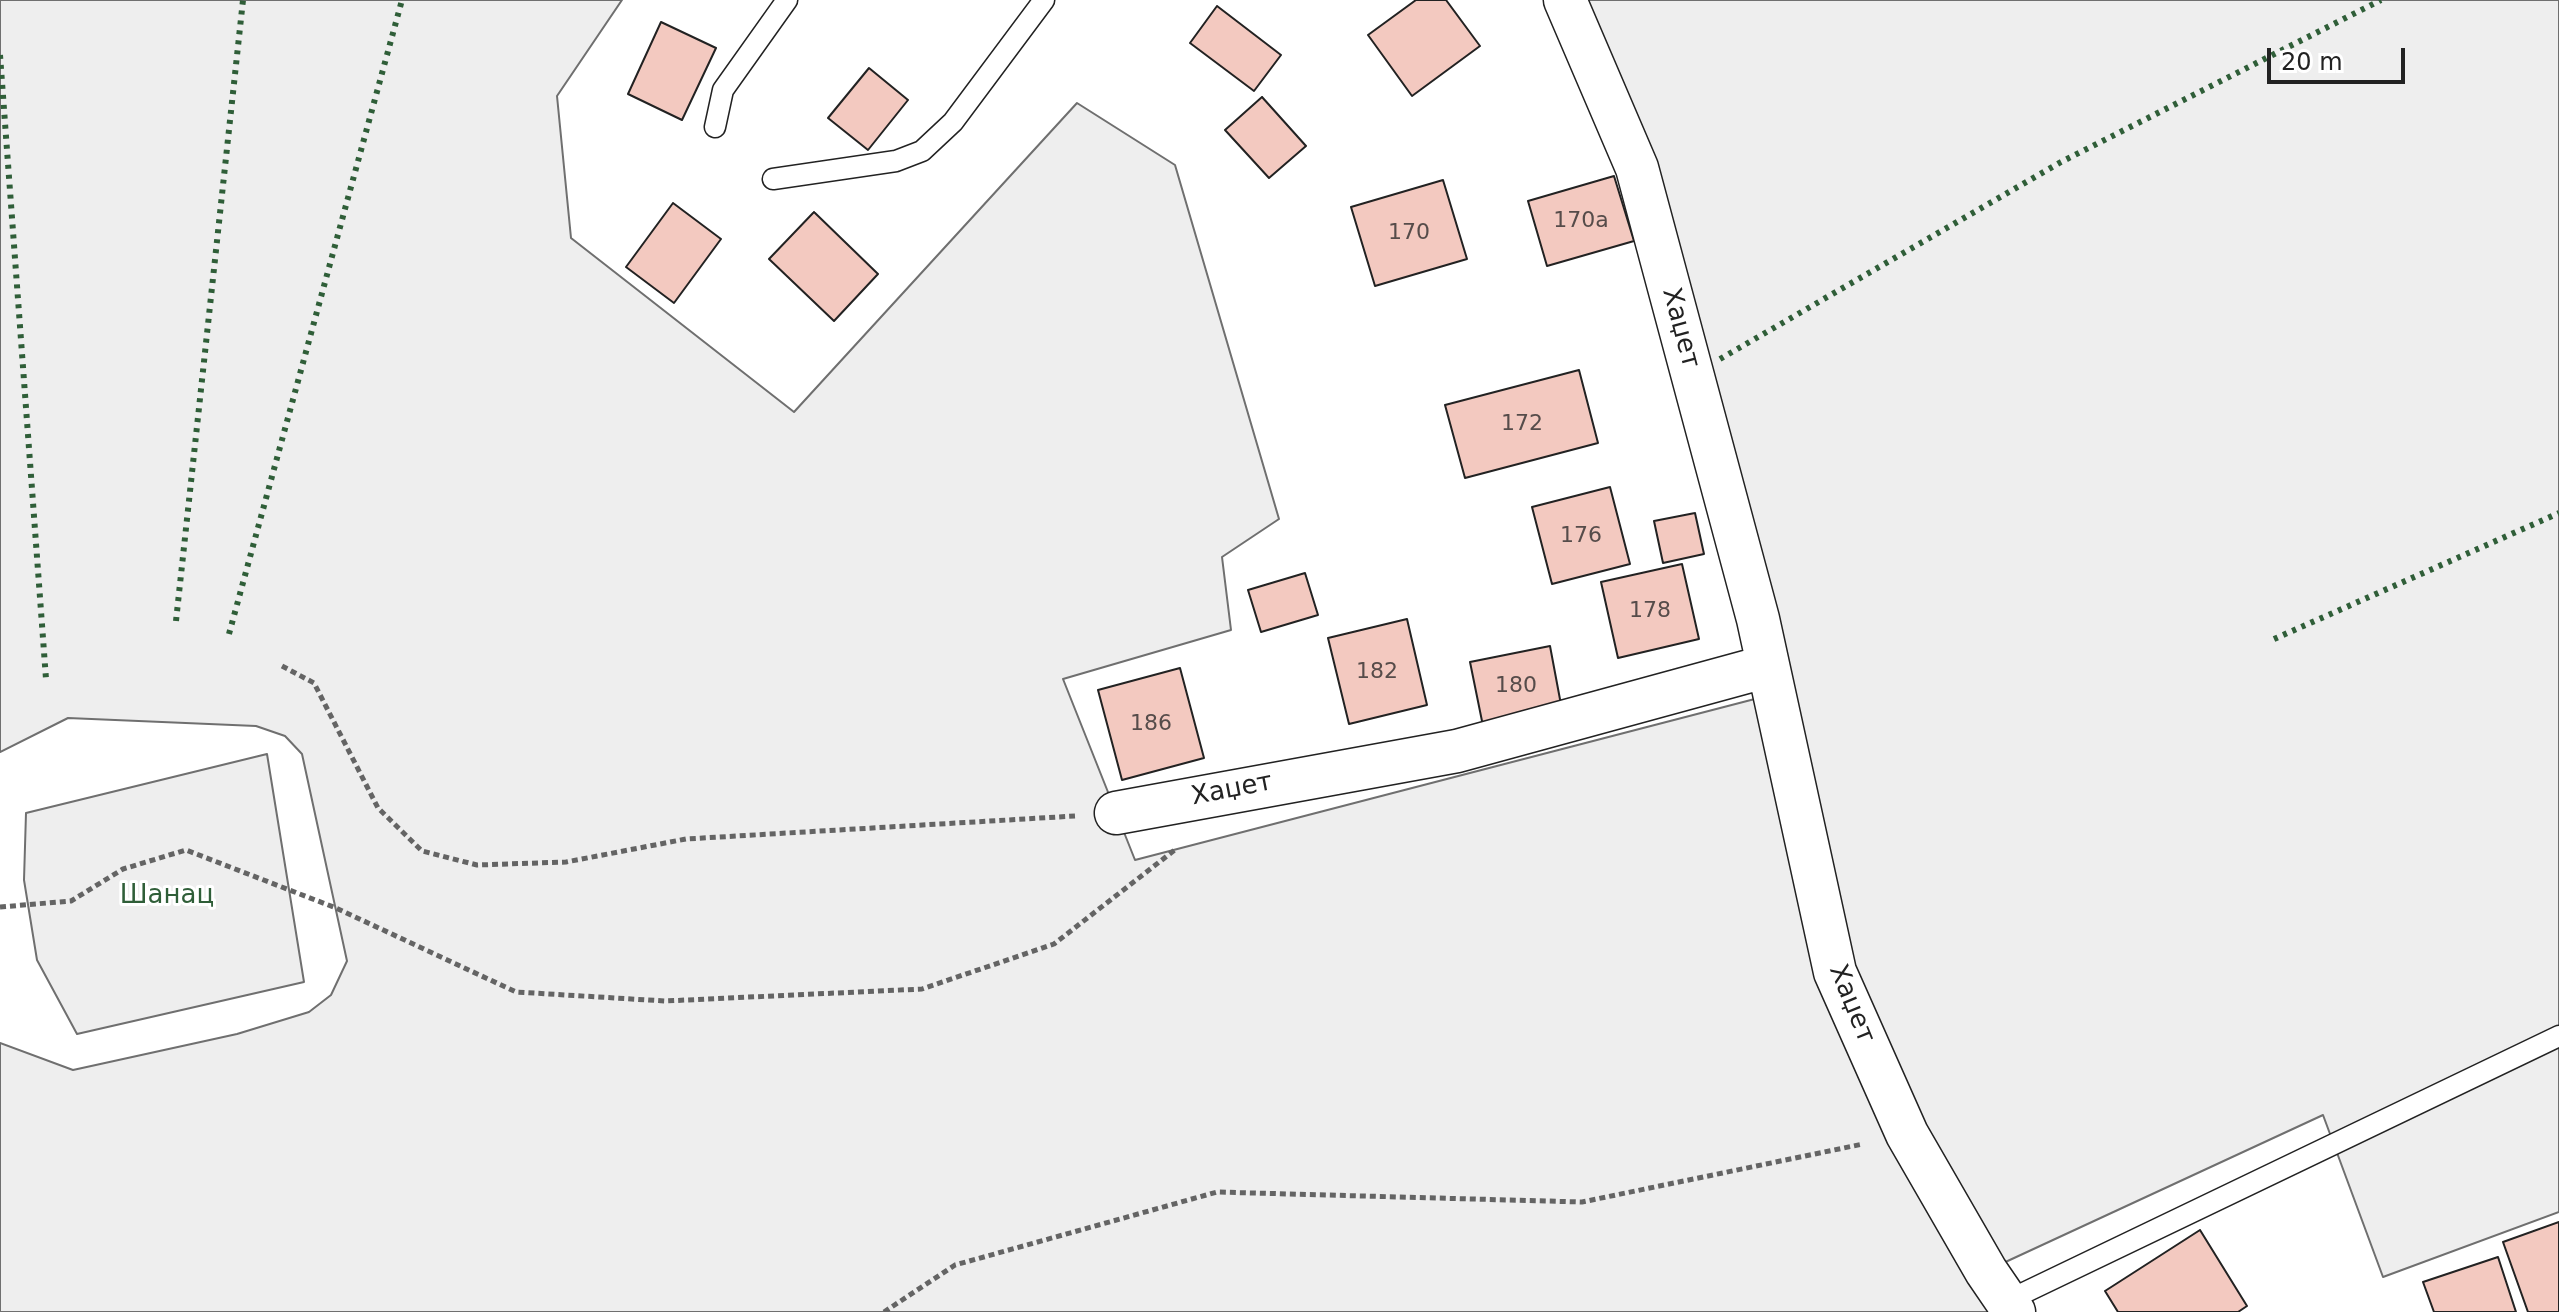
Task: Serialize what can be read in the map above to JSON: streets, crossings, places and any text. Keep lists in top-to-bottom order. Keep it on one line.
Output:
{"streets":{"street":["Хаџет"]},"parks":["Шанац"],"house_numbers":["170a","170","172","176","178","182","180","186"],"scale_bar":"20 m"}
